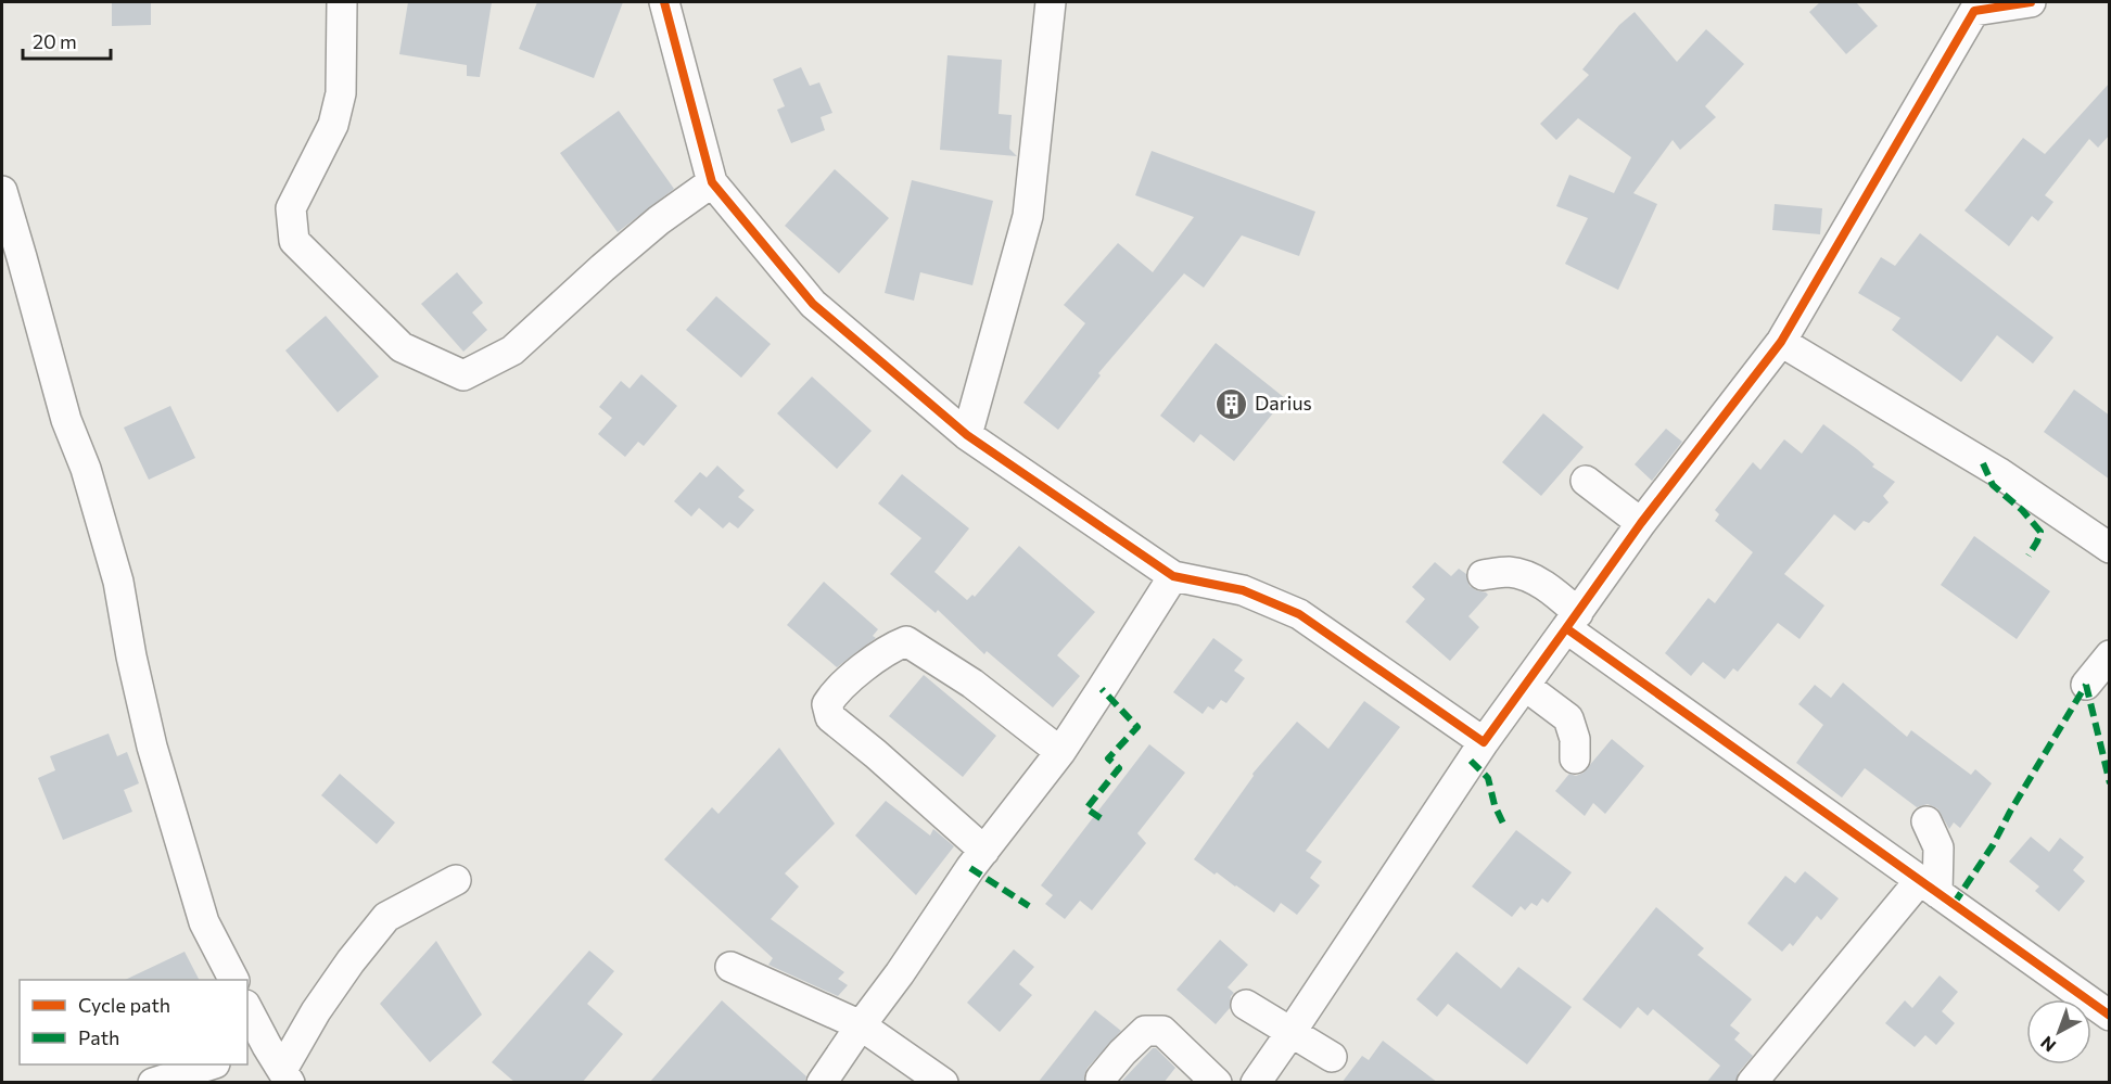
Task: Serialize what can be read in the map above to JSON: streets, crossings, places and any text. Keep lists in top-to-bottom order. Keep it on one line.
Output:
{"places":{"building":["Darius"]},"legend":["Cycle path","Path"],"scale_bar":"20 m","north":"bottom left"}
